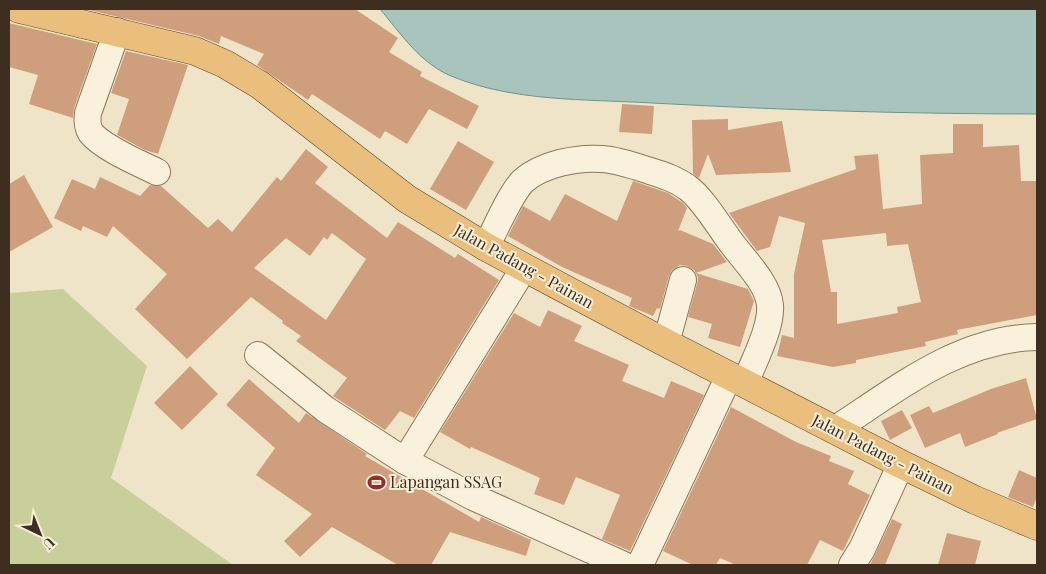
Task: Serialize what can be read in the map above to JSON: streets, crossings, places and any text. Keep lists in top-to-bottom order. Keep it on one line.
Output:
{"streets":{"highway":["Jalan Padang - Painan"]},"places":{"sports":["Lapangan SSAG"]},"north":"bottom right"}
